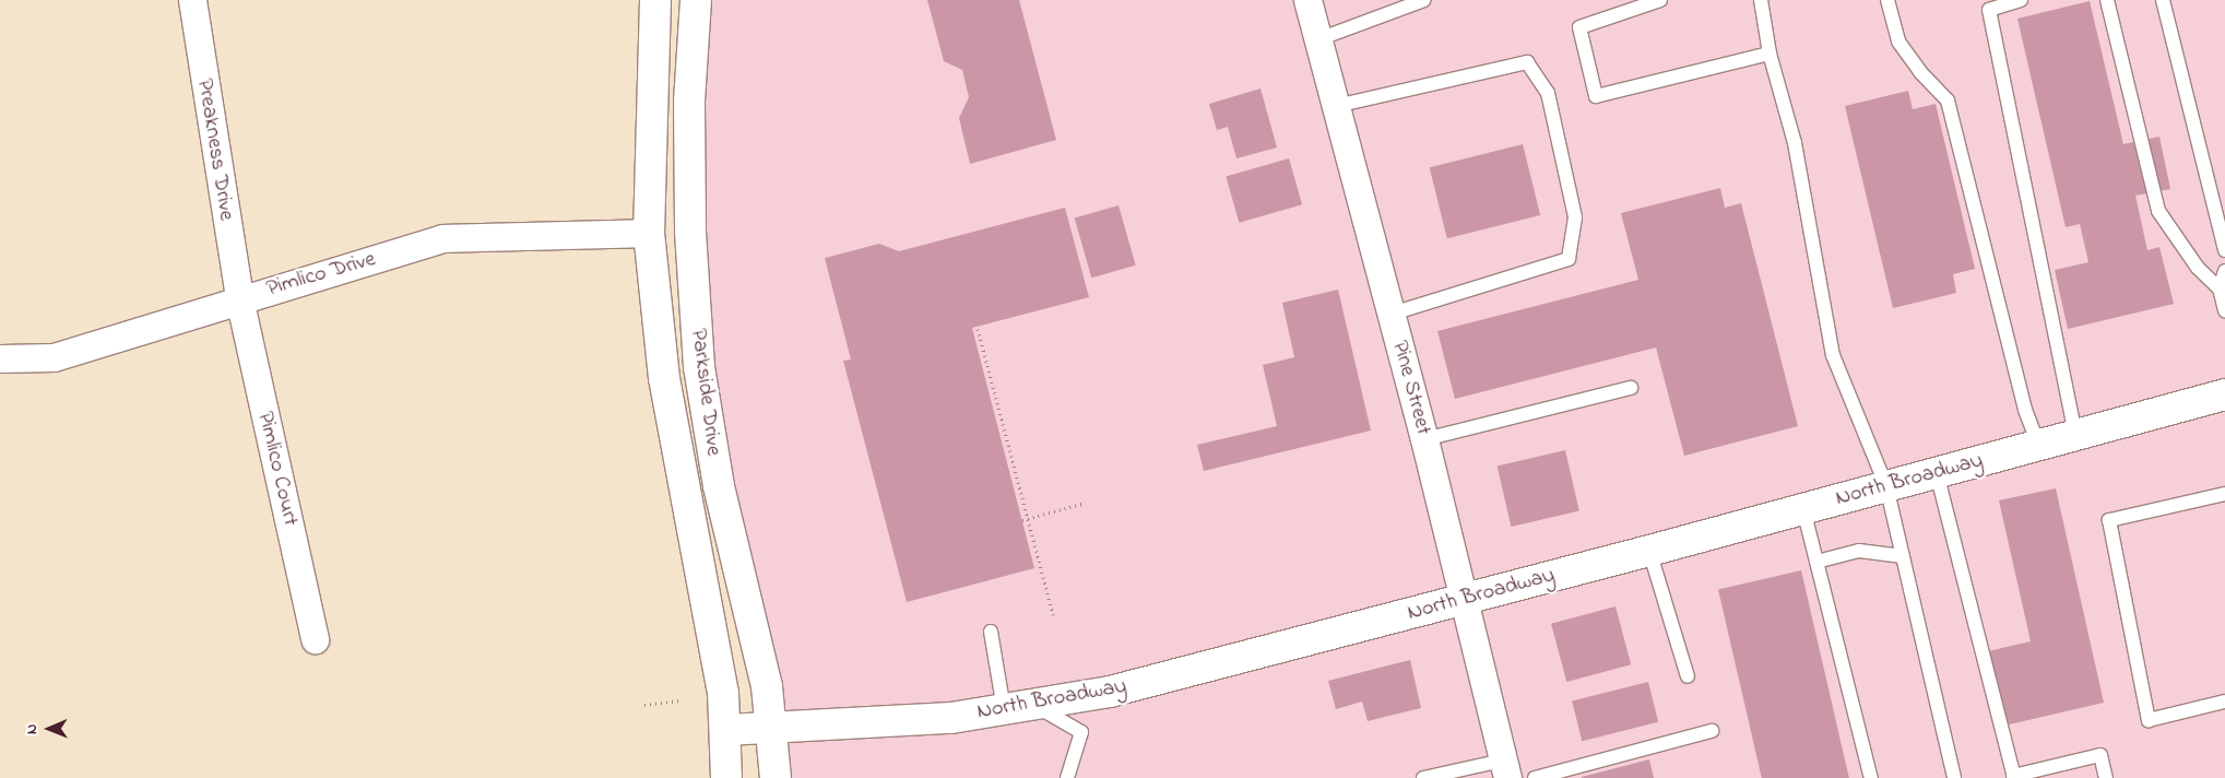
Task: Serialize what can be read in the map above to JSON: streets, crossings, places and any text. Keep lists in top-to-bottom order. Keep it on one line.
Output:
{"streets":{"street":["Preakness Drive","Pimlico Drive","Pine Street","Parkside Drive","Pimlico Court","North Broadway"]},"crossings":[["Preakness Drive","Pimlico Drive"],["Preakness Drive","Pimlico Court"],["Pimlico Drive","Parkside Drive"],["Pimlico Drive","Pimlico Court"],["Pine Street","North Broadway"],["Parkside Drive","North Broadway"]],"north":"left"}
